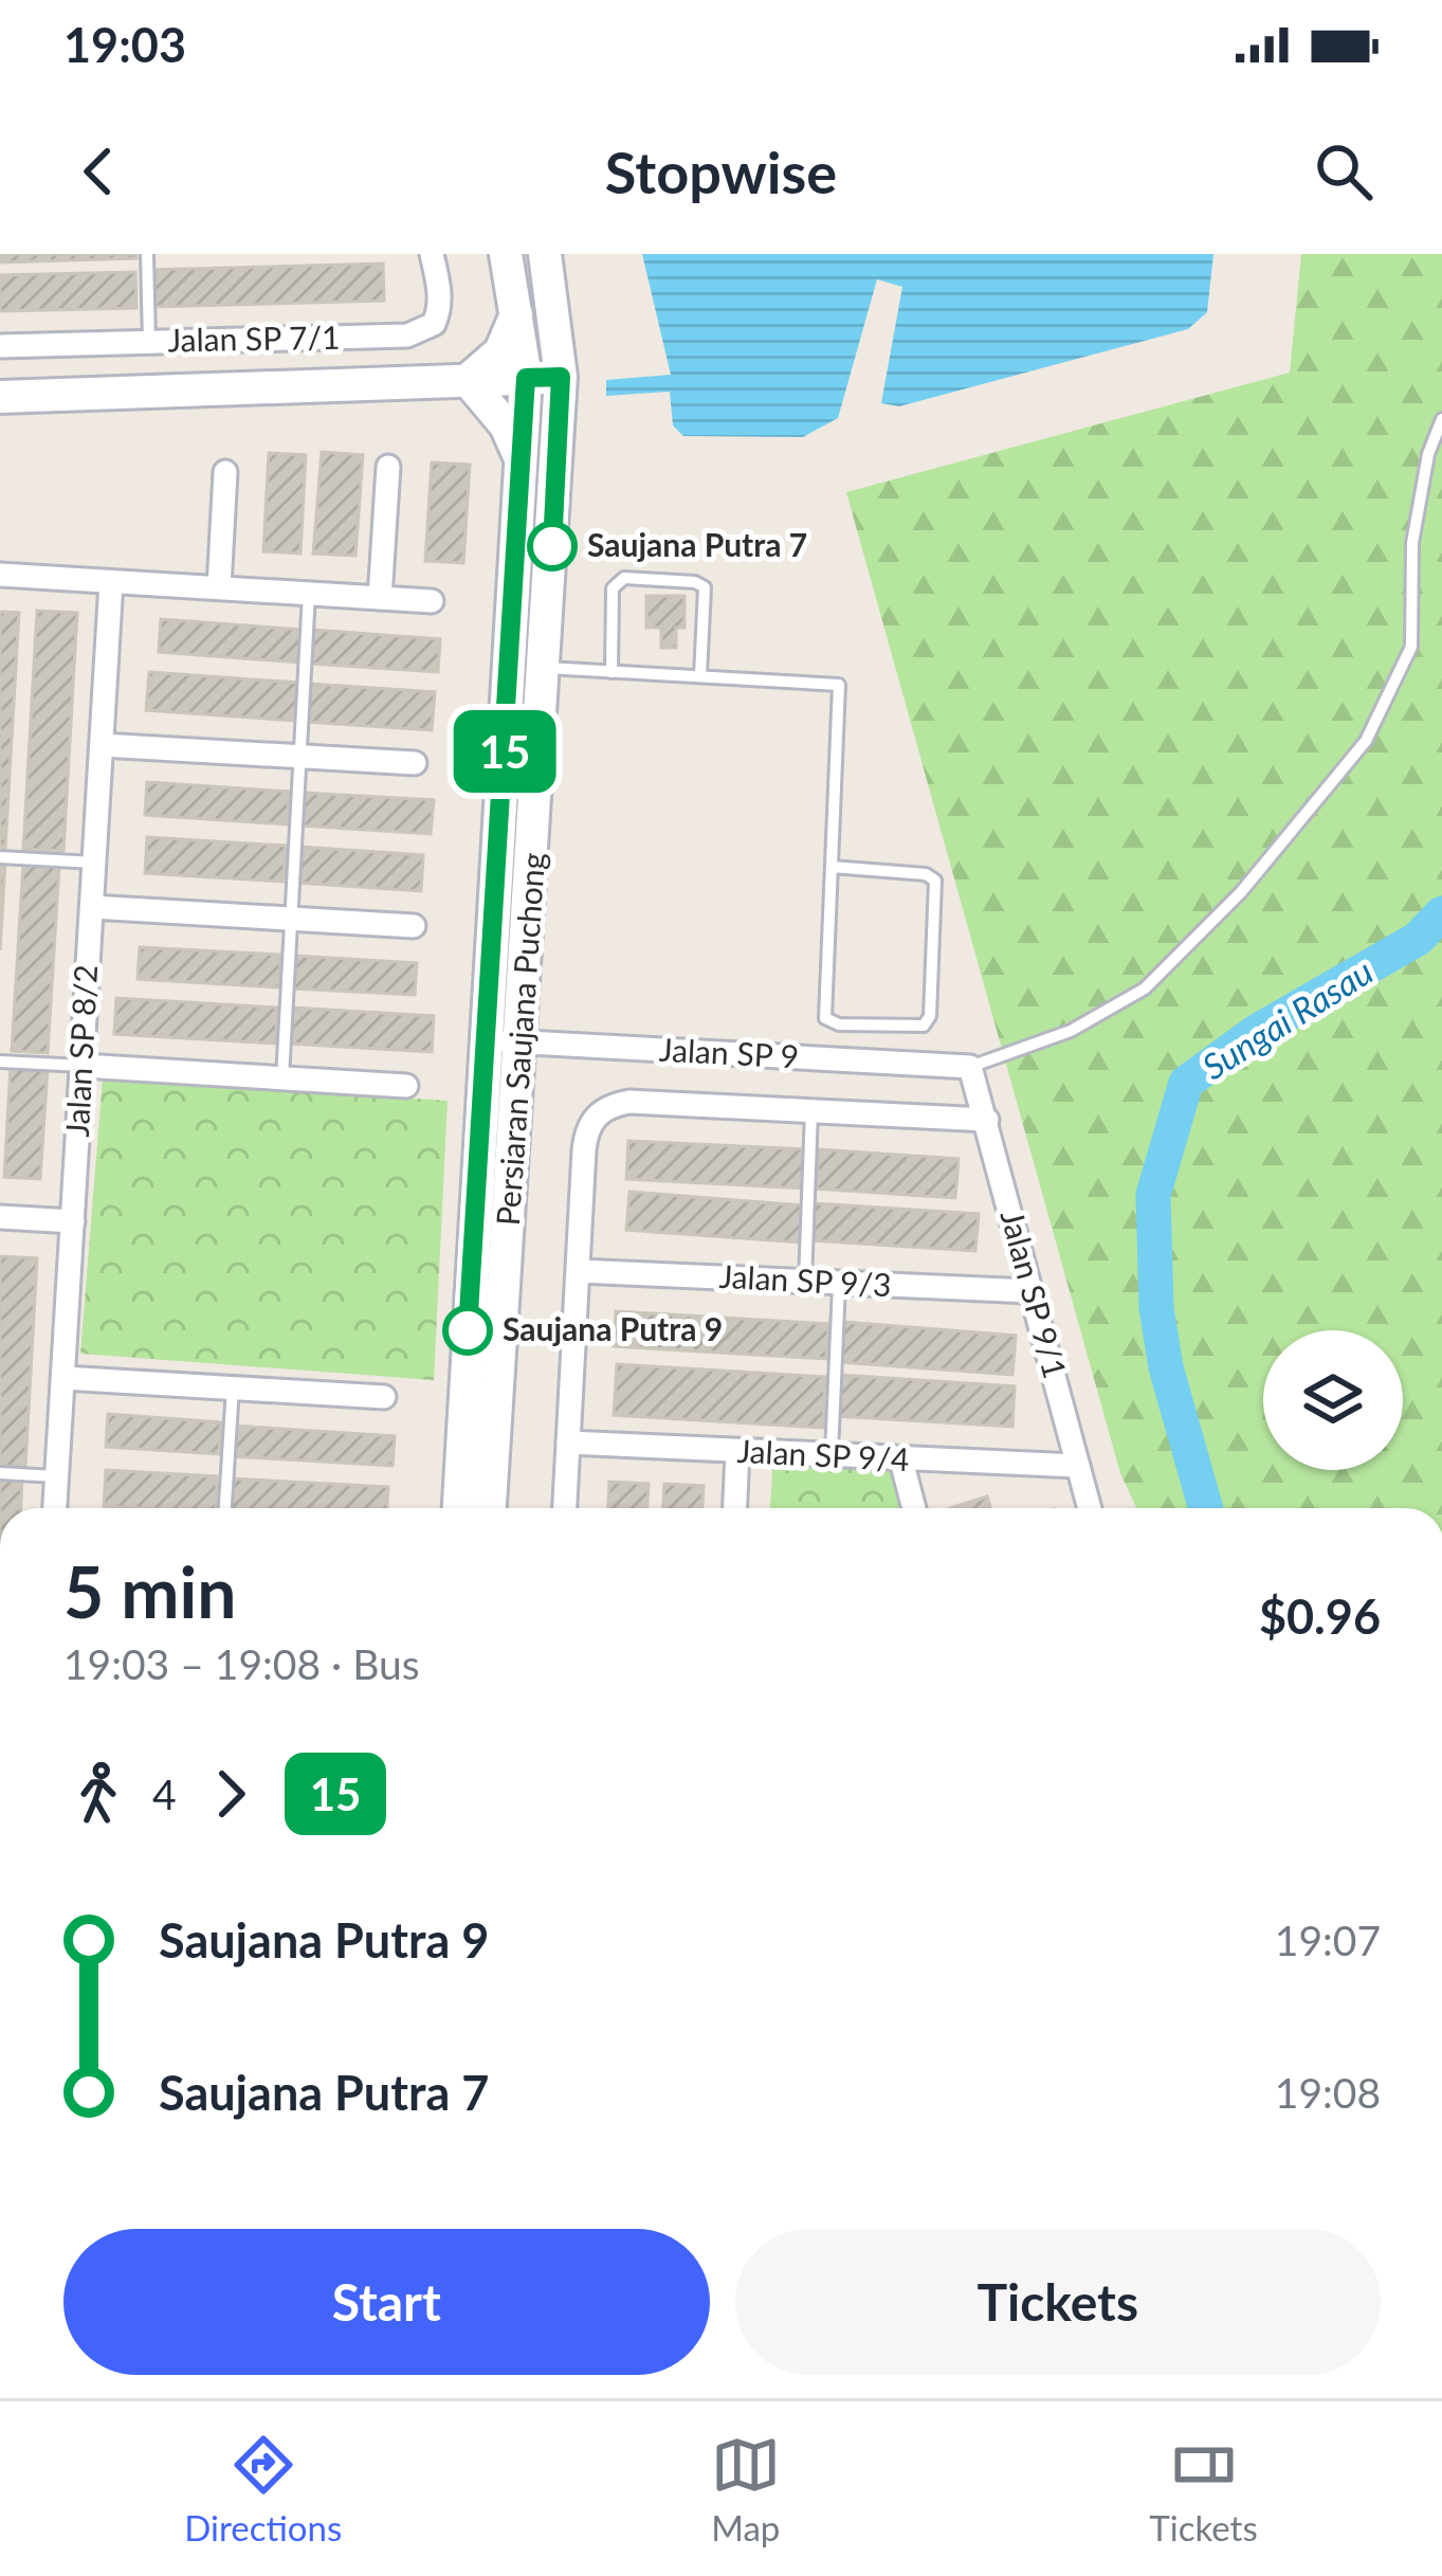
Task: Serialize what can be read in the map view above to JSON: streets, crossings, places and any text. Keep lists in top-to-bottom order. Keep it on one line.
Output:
{"streets":{"street":["Jalan SP 7/1","Persiaran Saujana Puchong","Jalan SP 8/2","Jalan SP 9","Jalan SP 9/3","Jalan SP 9/1","Jalan SP 9/4"]},"crossings":[["Persiaran Saujana Puchong","Jalan SP 9"],["Jalan SP 9","Jalan SP 9/1"],["Jalan SP 9/3","Jalan SP 9/1"],["Jalan SP 9/1","Jalan SP 9/4"]],"water":["Sungai Rasau"],"places":["Saujana Putra 7","Saujana Putra 9"],"lines":["bus line 15"],"page":{"status":"19:03","header":"Stopwise","on_map":"15","heading":["5 min","19:03 – 19:08 · Bus","$0.96"],"legs":["4","15"],"list":[{"name":"Saujana Putra 9","value":"19:07"},{"name":"Saujana Putra 7","value":"19:08"}],"buttons":["Start","Tickets"],"tabs":["Directions","Map","Tickets"]}}
